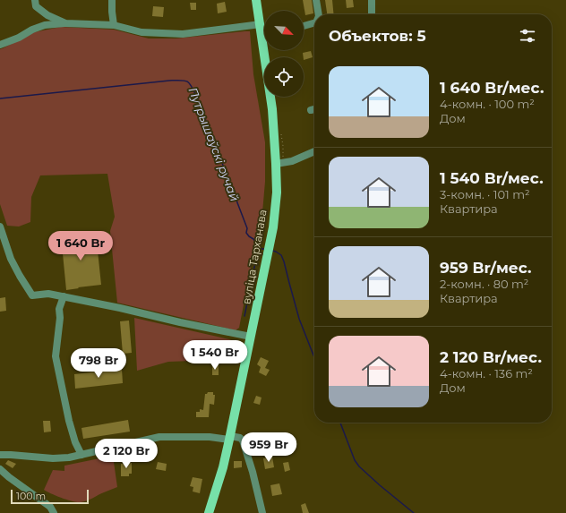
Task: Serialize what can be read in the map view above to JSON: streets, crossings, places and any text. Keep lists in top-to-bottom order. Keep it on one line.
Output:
{"streets":{"main road":["вуліца Тарханава"]},"water":["Путрышаўскі ручай"],"scale_bar":"100 m","north":"bottom right","page":{"heading":"Объектов: 5","list":[{"name":"1 640 Br/мес.","note":"4-комн. · 100 m² · Дом"},{"name":"1 540 Br/мес.","note":"3-комн. · 101 m² · Квартира"},{"name":"959 Br/мес.","note":"2-комн. · 80 m² · Квартира"},{"name":"2 120 Br/мес.","note":"4-комн. · 136 m² · Дом"}],"price":["1 640 Br","1 540 Br","798 Br","959 Br","2 120 Br"],"scale":"100 m"}}
